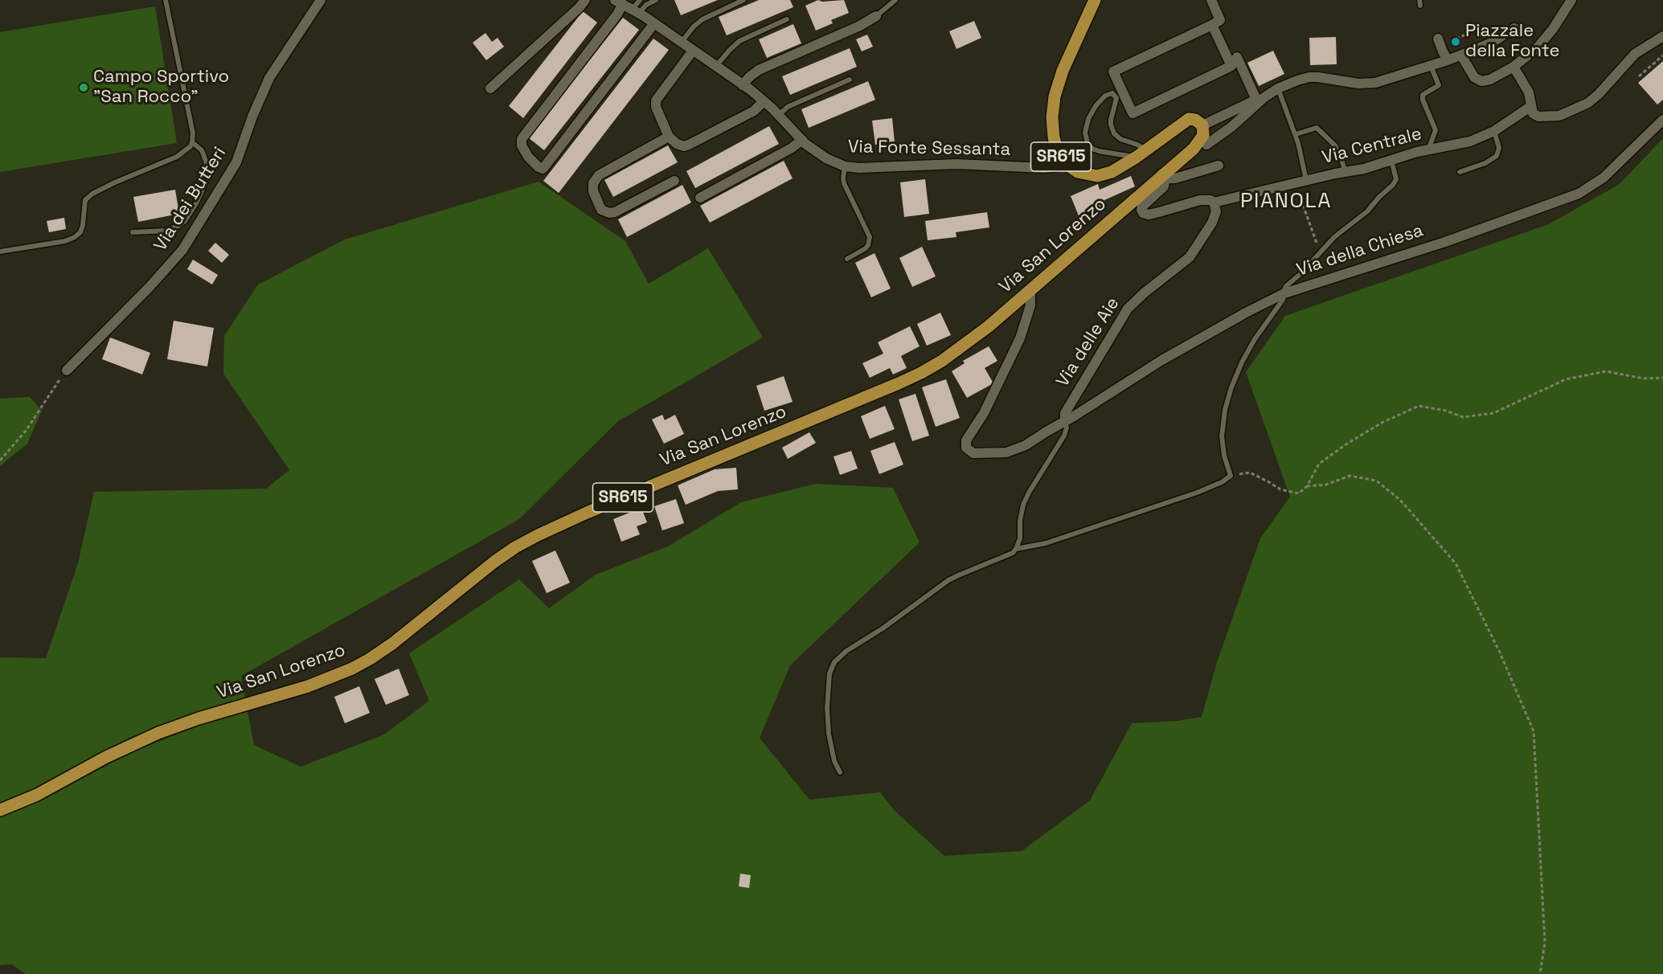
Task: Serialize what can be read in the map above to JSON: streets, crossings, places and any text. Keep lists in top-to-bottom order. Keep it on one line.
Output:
{"streets":{"main road":["SR615","Via San Lorenzo"],"street":["Via Centrale","Via Fonte Sessanta","Via dei Butteri","Via della Chiesa","Via delle Aie"]},"crossings":[["Via Centrale","Via delle Aie"],["Via Fonte Sessanta","SR615"],["SR615","Via San Lorenzo"],["Via San Lorenzo","Via della Chiesa"],["Via della Chiesa","Via delle Aie"]],"districts":["PIANOLA"],"places":["Piazzale della Fonte","Campo Sportivo \"San Rocco\""]}
